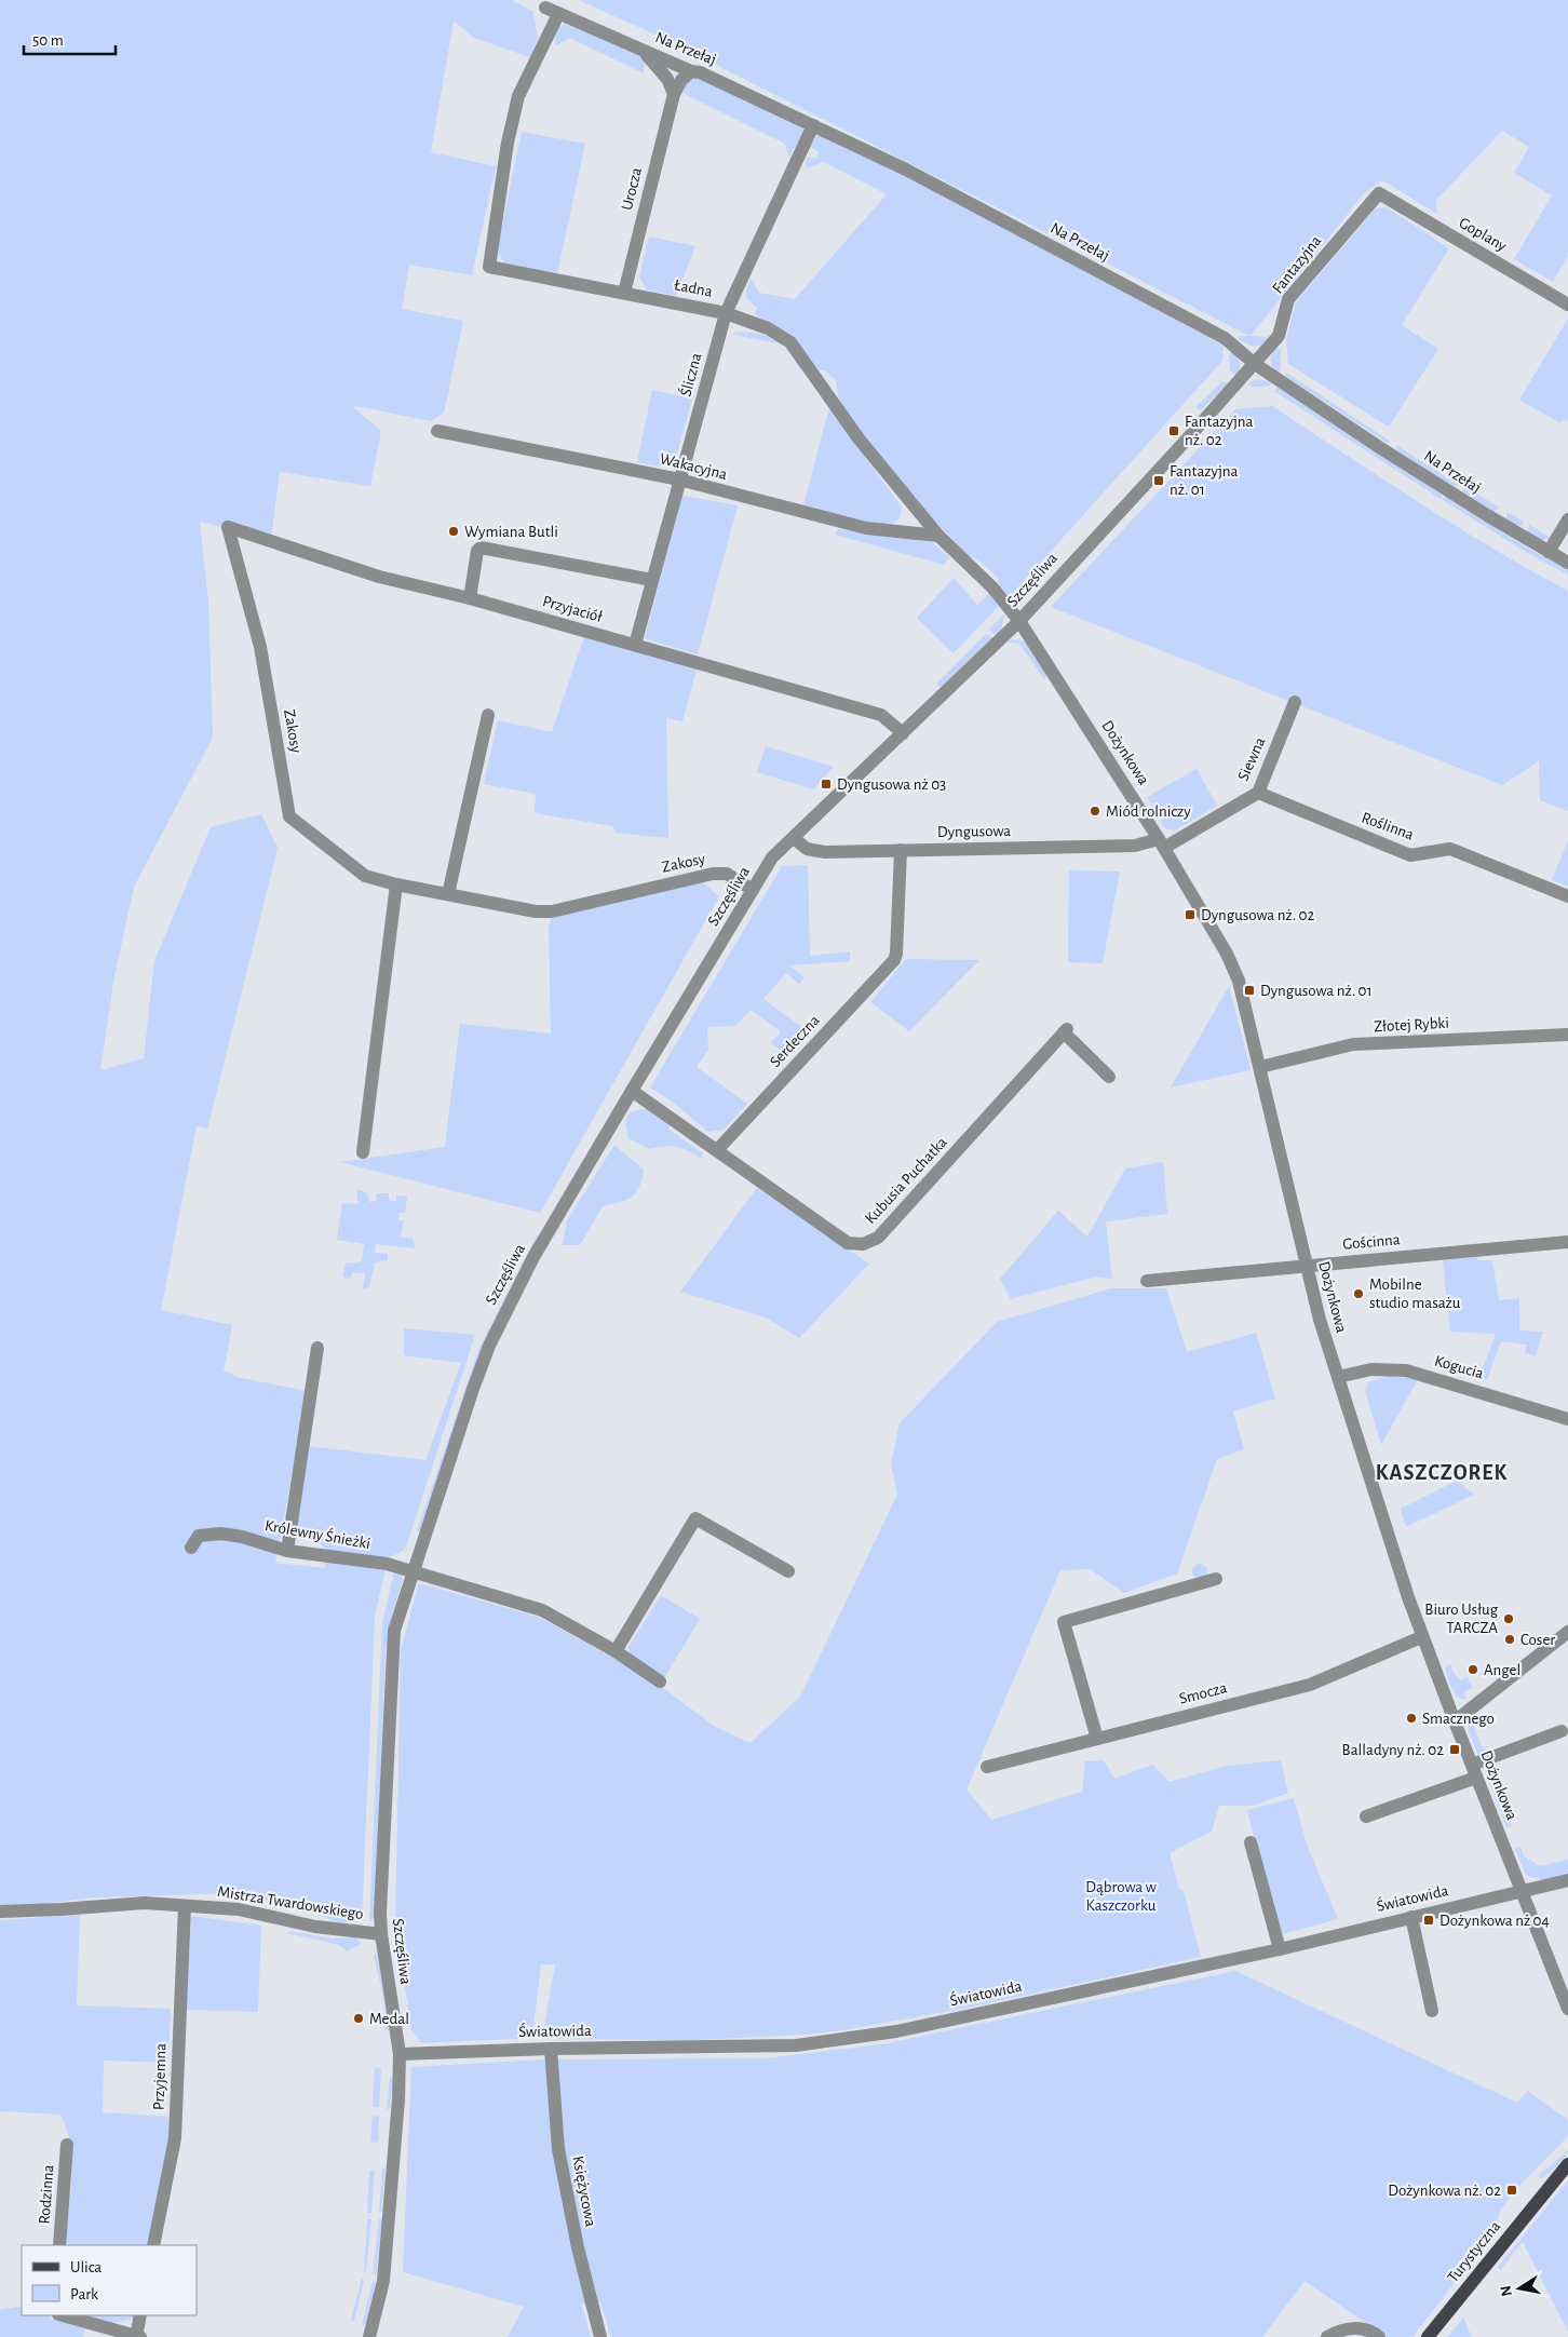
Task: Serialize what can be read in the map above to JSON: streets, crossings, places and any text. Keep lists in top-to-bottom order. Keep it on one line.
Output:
{"streets":{"main road":["Turystyczna"],"street":["Na Przełaj","Urocza","Goplany","Fantazyjna","Ładna","Śliczna","Wakacyjna","Szczęśliwa","Przyjaciół","Zakosy","Dożynkowa","Siewna","Roślinna","Dyngusowa","Złotej Rybki","Serdeczna","Kubusia Puchatka","Gościnna","Kogucia","Królewny Śnieżki","Smocza","Światowida","Mistrza Twardowskiego","Przyjemna","Księżycowa","Rodzinna"]},"crossings":[["Na Przełaj","Urocza"],["Na Przełaj","Fantazyjna"],["Na Przełaj","Ładna"],["Na Przełaj","Śliczna"],["Na Przełaj","Szczęśliwa"],["Urocza","Ładna"],["Goplany","Fantazyjna"],["Fantazyjna","Szczęśliwa"],["Ładna","Śliczna"],["Ładna","Wakacyjna"],["Ładna","Szczęśliwa"],["Ładna","Dożynkowa"],["Śliczna","Wakacyjna"],["Śliczna","Przyjaciół"],["Szczęśliwa","Przyjaciół"],["Szczęśliwa","Zakosy"],["Szczęśliwa","Dożynkowa"],["Szczęśliwa","Dyngusowa"],["Szczęśliwa","Królewny Śnieżki"],["Szczęśliwa","Światowida"],["Szczęśliwa","Mistrza Twardowskiego"],["Przyjaciół","Zakosy"],["Dożynkowa","Siewna"],["Dożynkowa","Dyngusowa"],["Dożynkowa","Złotej Rybki"],["Dożynkowa","Gościnna"],["Dożynkowa","Kogucia"],["Dożynkowa","Smocza"],["Dożynkowa","Światowida"],["Siewna","Roślinna"],["Siewna","Dyngusowa"],["Dyngusowa","Serdeczna"],["Serdeczna","Kubusia Puchatka"],["Światowida","Księżycowa"],["Mistrza Twardowskiego","Przyjemna"]],"districts":["KASZCZOREK"],"parks":["Dąbrowa w Kaszczorku"],"places":{"transit":["Fantazyjna nż. 02","Fantazyjna nż. 01","Dyngusowa nż 03","Dyngusowa nż. 02","Dyngusowa nż. 01","Balladyny nż. 02","Dożynkowa nż 04","Dożynkowa nż. 02"],"other":["Wymiana Butli","Miód rolniczy","Mobilne studio masażu","Biuro Usług TARCZA","Coser","Angel","Smacznego","Medal"]},"legend":["Ulica","Park"],"scale_bar":"50 m","north":"left"}
